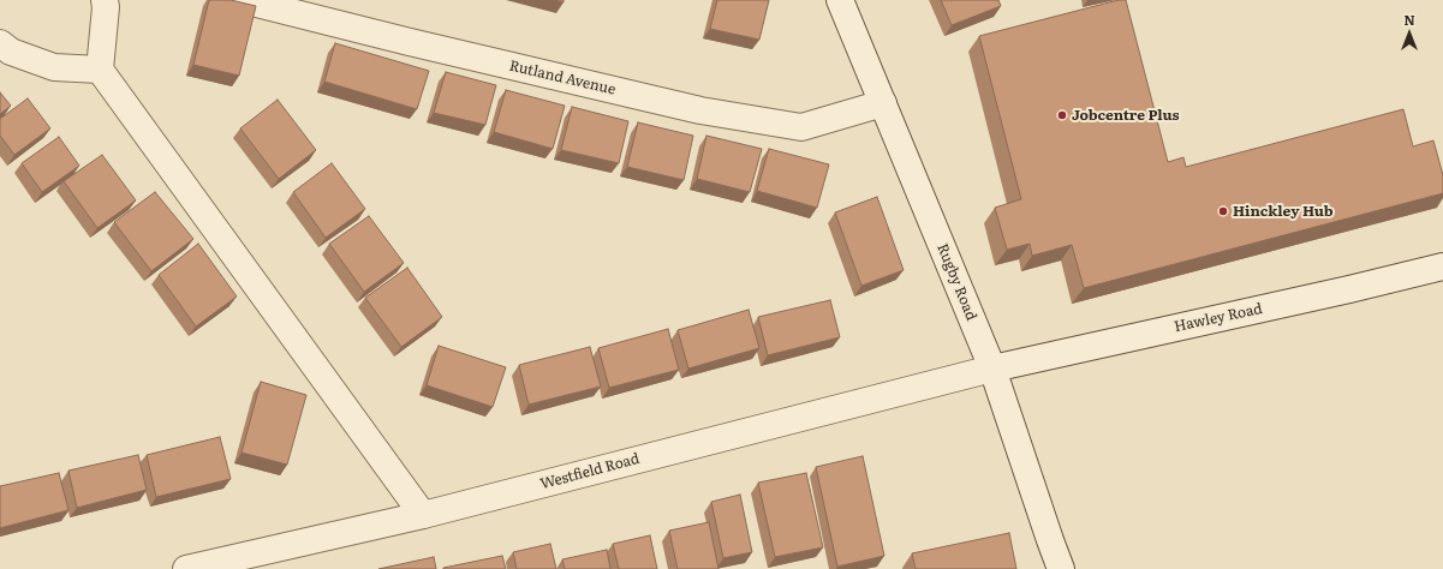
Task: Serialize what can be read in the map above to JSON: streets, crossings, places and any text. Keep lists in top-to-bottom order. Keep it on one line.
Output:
{"streets":{"street":["Rutland Avenue","Rugby Road","Hawley Road","Westfield Road"]},"crossings":[["Rutland Avenue","Rugby Road"],["Rugby Road","Hawley Road"],["Rugby Road","Westfield Road"],["Hawley Road","Westfield Road"]],"places":["Jobcentre Plus","Hinckley Hub"],"north":"top"}
